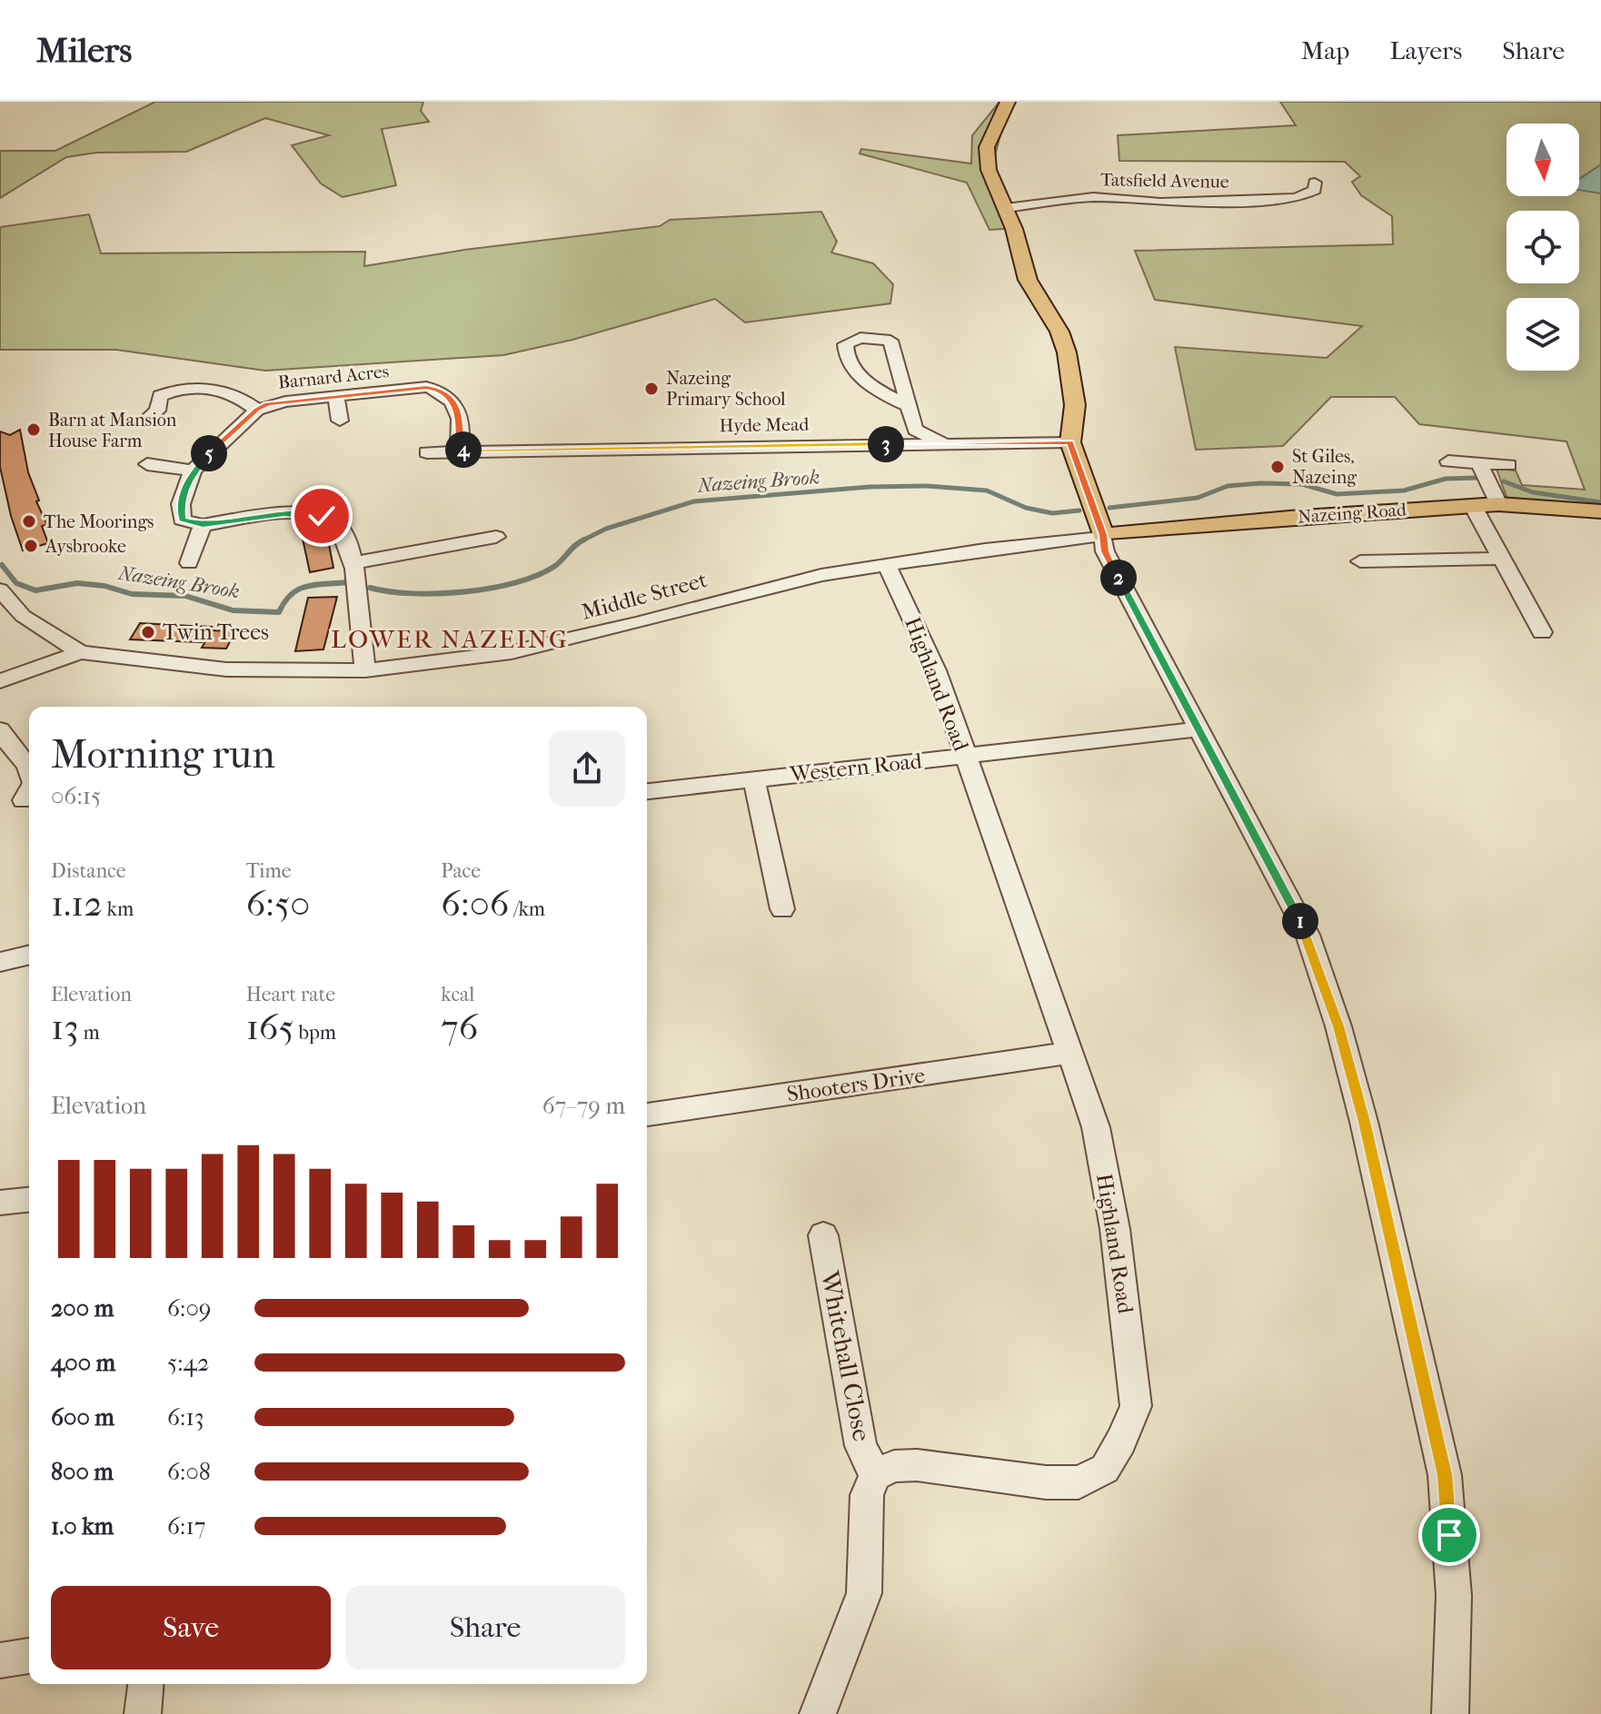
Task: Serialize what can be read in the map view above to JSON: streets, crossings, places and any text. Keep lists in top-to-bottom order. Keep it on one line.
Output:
{"streets":{"main road":["Nazeing Road"],"street":["Tatsfield Avenue","Barnard Acres","Hyde Mead","Middle Street","Highland Road","Western Road","Shooters Drive","Whitehall Close"]},"crossings":[["Barnard Acres","Hyde Mead"],["Nazeing Road","Middle Street"],["Middle Street","Highland Road"],["Highland Road","Western Road"],["Highland Road","Shooters Drive"],["Highland Road","Whitehall Close"]],"districts":["LOWER NAZEING"],"water":["Nazeing Brook"],"places":["Nazeing Primary School","Barn at Mansion House Farm","St Giles, Nazeing","The Moorings","Aysbrooke","Twin Trees"],"north":"bottom","page":{"header":"Milers","nav":["Map","Layers","Share"],"pins":["3","4","5","2","1"],"heading":["Morning run","06:15"],"stats":[["Distance","1.12 km"],["Time","6:50"],["Pace","6:06 /km"],["Elevation","13 m"],["Heart rate","165 bpm"],["kcal","76"]],"chart":["Elevation","67–79 m"],"list":[{"name":"200 m","note":"6:09"},{"name":"400 m","note":"5:42"},{"name":"600 m","note":"6:13"},{"name":"800 m","note":"6:08"},{"name":"1.0 km","note":"6:17"}],"buttons":["Save","Share"]}}
